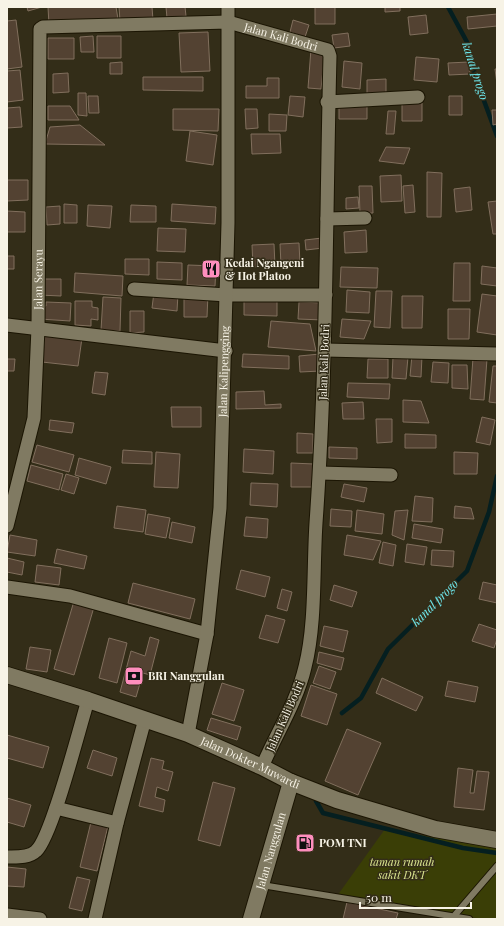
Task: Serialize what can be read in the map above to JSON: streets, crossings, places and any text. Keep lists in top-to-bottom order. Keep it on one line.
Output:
{"streets":{"street":["Jalan Kali Bodri","Jalan Serayu","Jalan Kalipengging","Jalan Dokter Muwardi","Jalan Nanggulan"]},"crossings":[["Jalan Kali Bodri","Jalan Serayu"],["Jalan Kali Bodri","Jalan Kalipengging"],["Jalan Kali Bodri","Jalan Dokter Muwardi"],["Jalan Serayu","Jalan Kalipengging"],["Jalan Kalipengging","Jalan Dokter Muwardi"],["Jalan Dokter Muwardi","Jalan Nanggulan"]],"water":["kanal progo"],"parks":["taman rumah sakit DKT"],"places":{"restaurant":["Kedai Ngangeni & Hot Platoo"],"bank":["BRI Nanggulan"],"fuel station":["POM TNI"]},"scale_bar":"50 m"}
